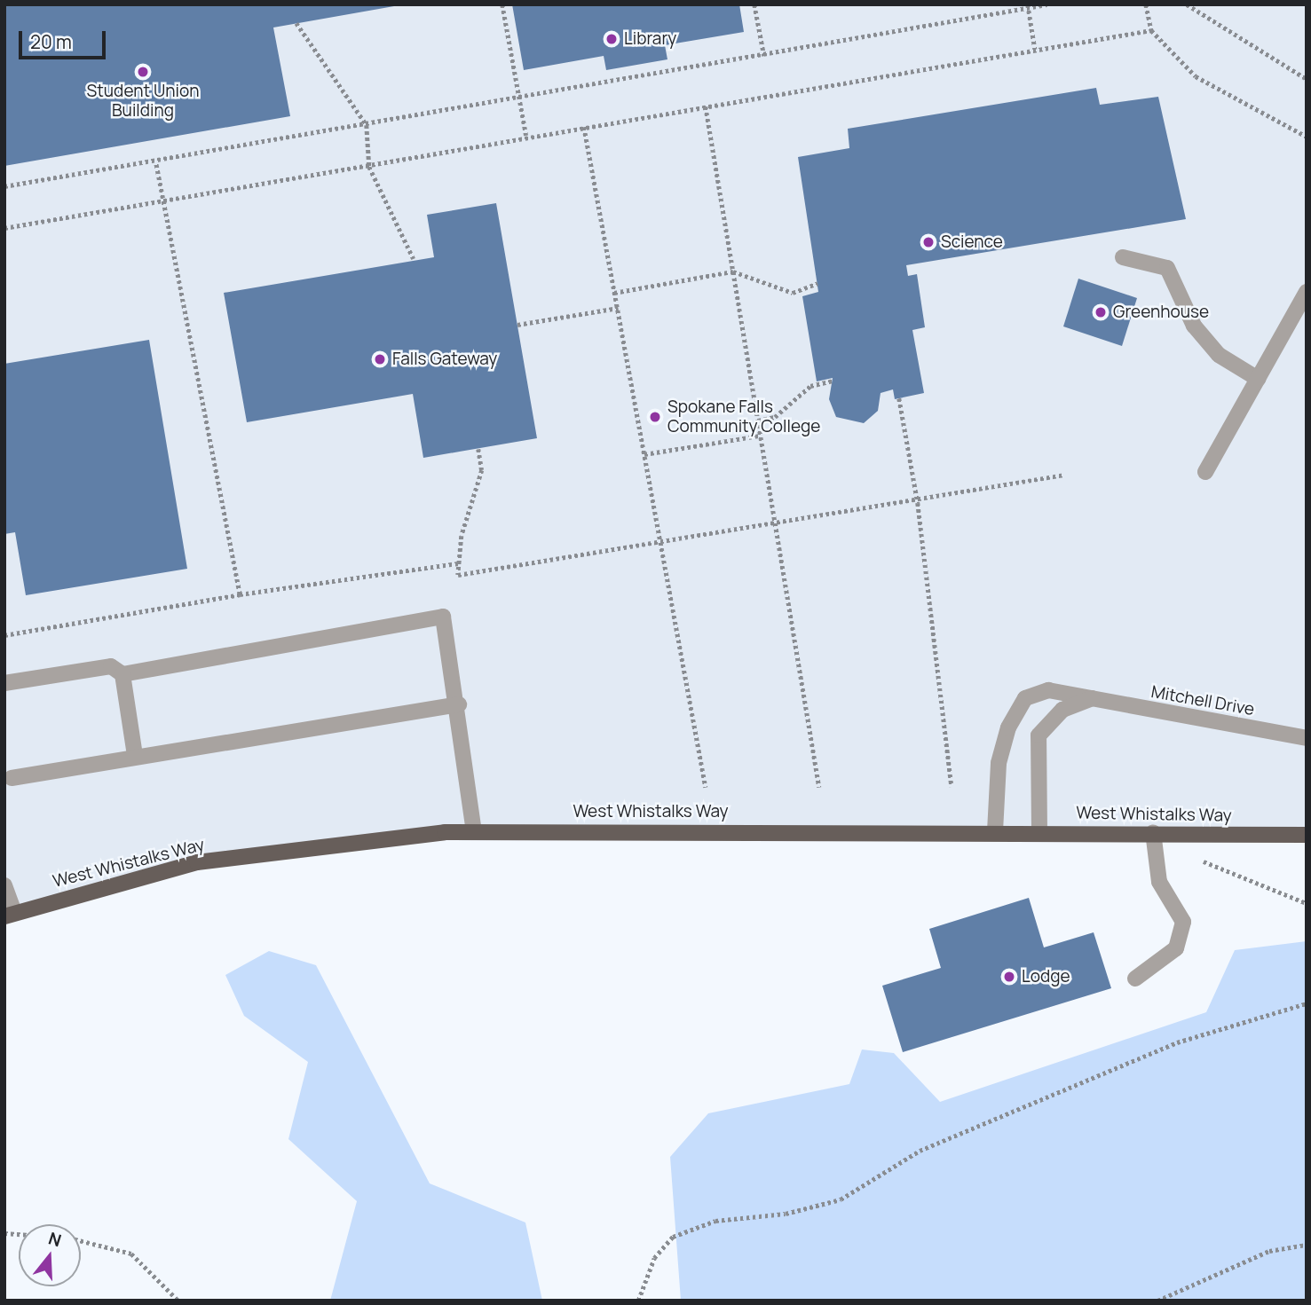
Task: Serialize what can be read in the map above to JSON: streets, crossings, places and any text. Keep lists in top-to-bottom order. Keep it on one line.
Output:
{"streets":{"main road":["West Whistalks Way"],"street":["Mitchell Drive"]},"crossings":[["Mitchell Drive","West Whistalks Way"]],"places":["Library","Student Union Building","Science","Greenhouse","Falls Gateway","Spokane Falls Community College","Lodge"],"scale_bar":"20 m","north":"top"}
